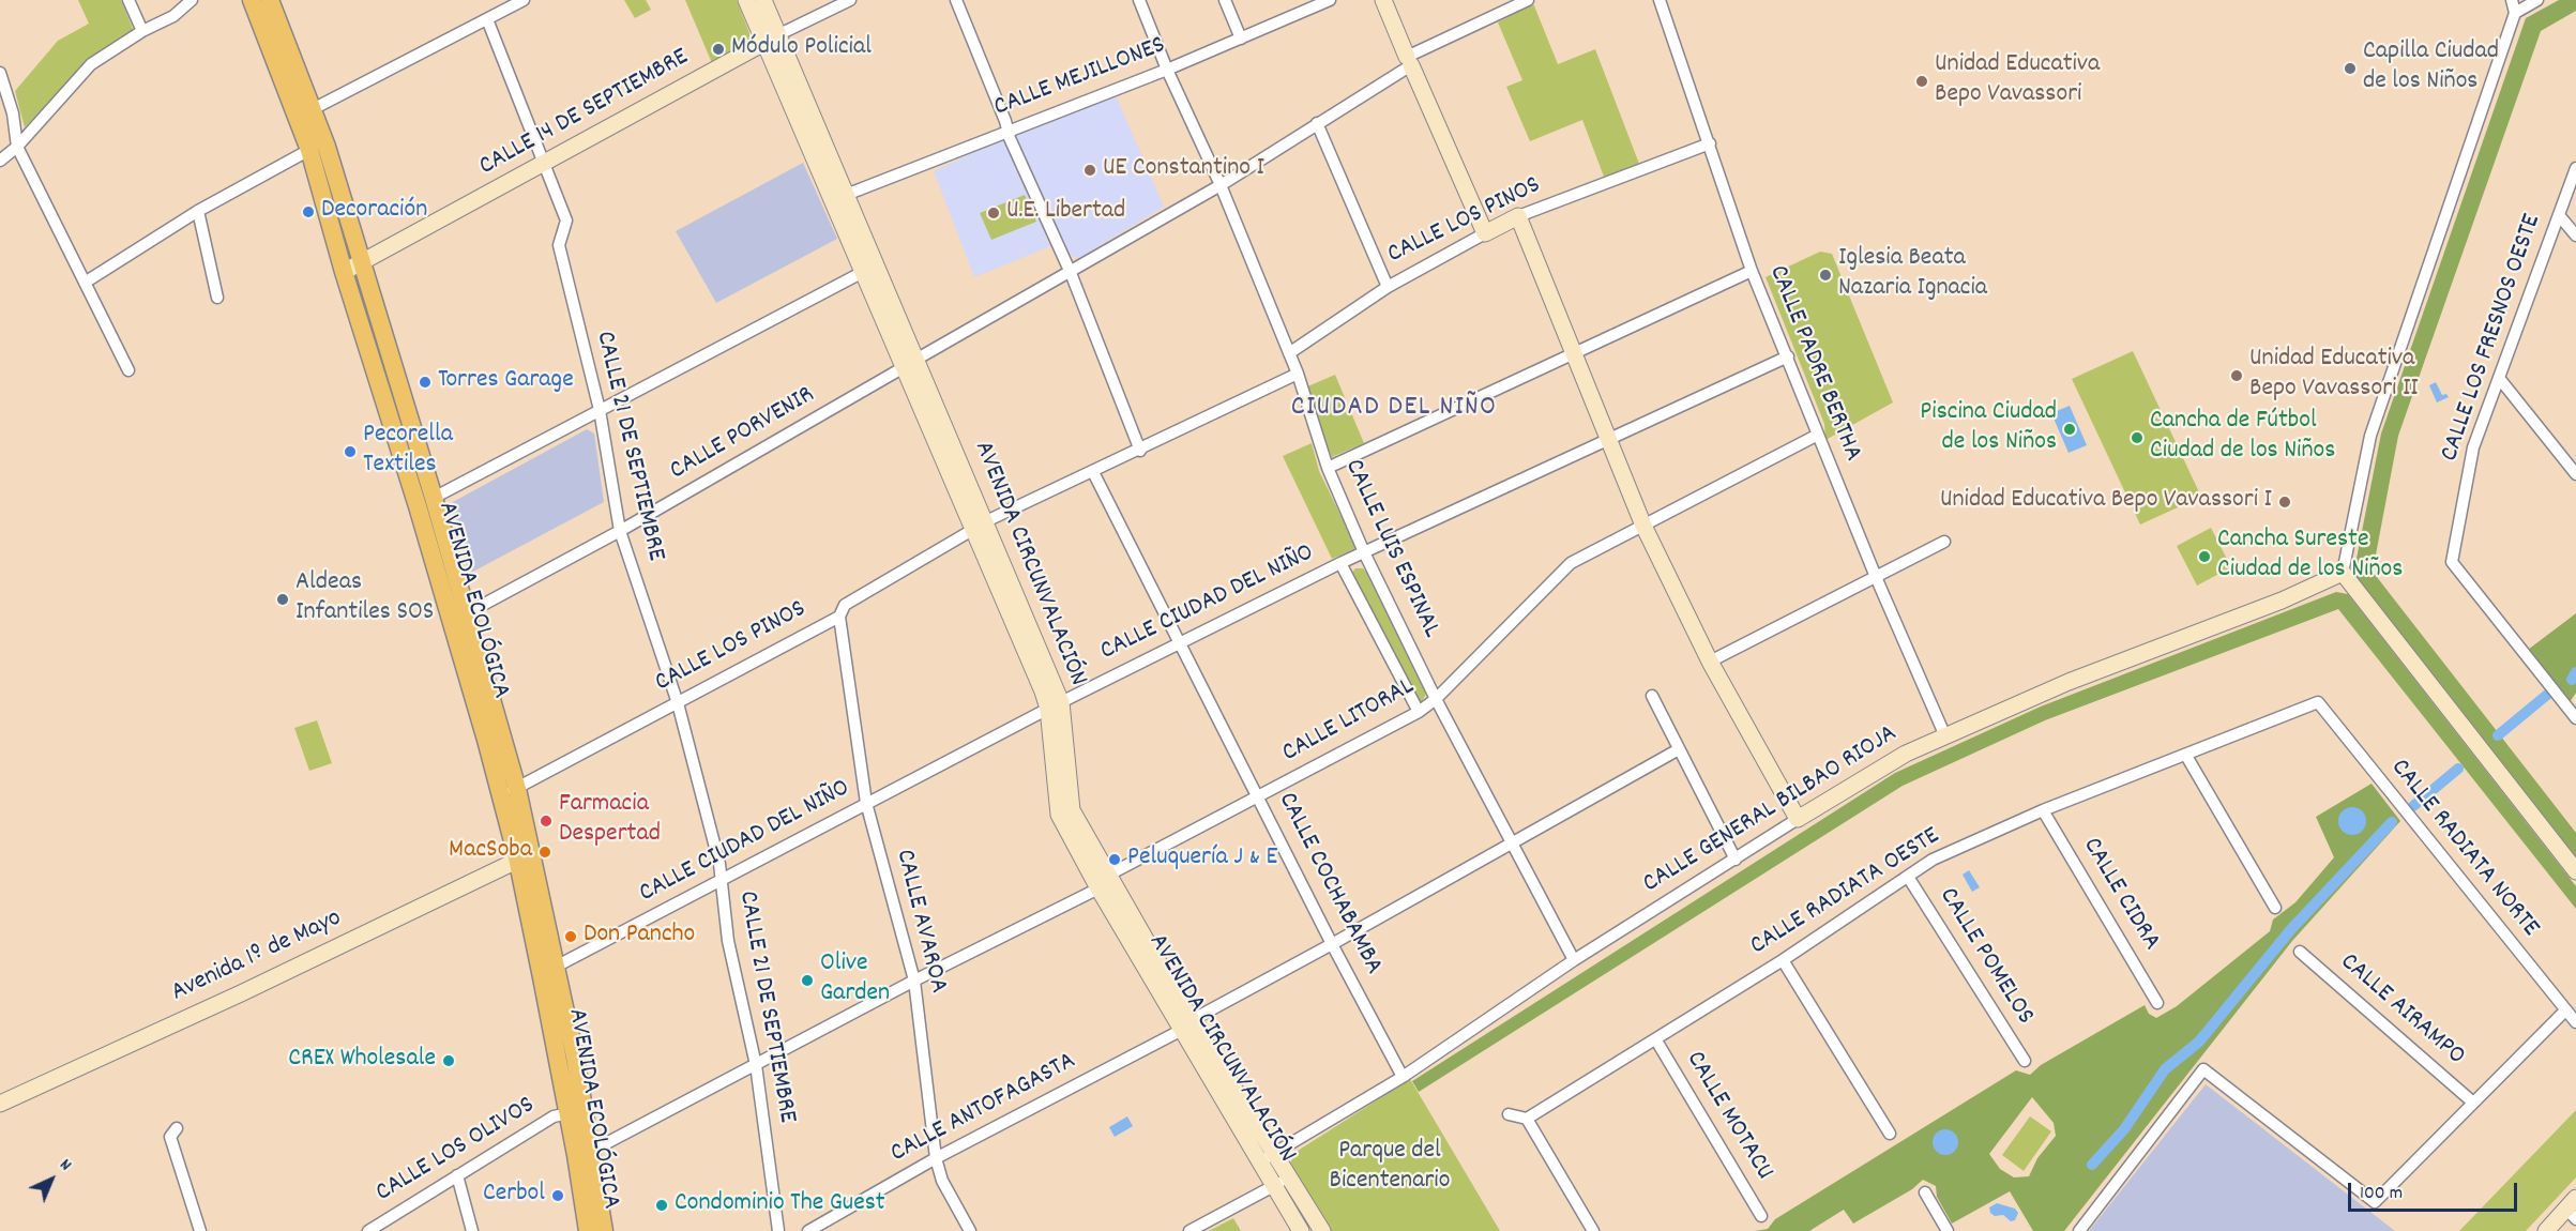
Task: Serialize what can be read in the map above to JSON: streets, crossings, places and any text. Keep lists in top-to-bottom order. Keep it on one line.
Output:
{"streets":{"main road":["CALLE 14 DE SEPTIEMBRE","CALLE LOS PINOS","AVENIDA CIRCUNVALACIÓN","AVENIDA ECOLÓGICA","CALLE GENERAL BILBAO RIOJA","Avenida 1º de Mayo"],"street":["CALLE MEJILLONES","CALLE LOS FRESNOS OESTE","CALLE PADRE BERTHA","CALLE PORVENIR","CALLE 21 DE SEPTIEMBRE","CALLE LUIS ESPINAL","CALLE CIUDAD DEL NIÑO","CALLE LITORAL","CALLE RADIATA NORTE","CALLE COCHABAMBA","CALLE RADIATA OESTE","CALLE CIDRA","CALLE AVAROA","CALLE POMELOS","CALLE AIRAMPO","CALLE ANTOFAGASTA","CALLE MOTACU","CALLE LOS OLIVOS"]},"crossings":[["CALLE MEJILLONES","CALLE LUIS ESPINAL"],["CALLE MEJILLONES","AVENIDA CIRCUNVALACIÓN"],["CALLE 14 DE SEPTIEMBRE","CALLE 21 DE SEPTIEMBRE"],["CALLE 14 DE SEPTIEMBRE","AVENIDA CIRCUNVALACIÓN"],["CALLE 14 DE SEPTIEMBRE","AVENIDA ECOLÓGICA"],["CALLE LOS PINOS","CALLE PADRE BERTHA"],["CALLE LOS PINOS","CALLE 21 DE SEPTIEMBRE"],["CALLE LOS PINOS","CALLE LUIS ESPINAL"],["CALLE LOS PINOS","AVENIDA CIRCUNVALACIÓN"],["CALLE LOS PINOS","AVENIDA ECOLÓGICA"],["CALLE LOS PINOS","CALLE COCHABAMBA"],["CALLE LOS PINOS","CALLE AVAROA"],["CALLE PADRE BERTHA","CALLE CIUDAD DEL NIÑO"],["CALLE PADRE BERTHA","CALLE LITORAL"],["CALLE PADRE BERTHA","CALLE GENERAL BILBAO RIOJA"],["CALLE PORVENIR","CALLE 21 DE SEPTIEMBRE"],["CALLE PORVENIR","CALLE LUIS ESPINAL"],["CALLE PORVENIR","AVENIDA CIRCUNVALACIÓN"],["CALLE PORVENIR","AVENIDA ECOLÓGICA"],["CALLE 21 DE SEPTIEMBRE","CALLE CIUDAD DEL NIÑO"],["CALLE 21 DE SEPTIEMBRE","CALLE LITORAL"],["CALLE LUIS ESPINAL","CALLE CIUDAD DEL NIÑO"],["CALLE LUIS ESPINAL","CALLE LITORAL"],["CALLE LUIS ESPINAL","CALLE GENERAL BILBAO RIOJA"],["CALLE LUIS ESPINAL","CALLE ANTOFAGASTA"],["AVENIDA CIRCUNVALACIÓN","CALLE CIUDAD DEL NIÑO"],["AVENIDA CIRCUNVALACIÓN","CALLE LITORAL"],["AVENIDA CIRCUNVALACIÓN","CALLE GENERAL BILBAO RIOJA"],["AVENIDA CIRCUNVALACIÓN","CALLE ANTOFAGASTA"],["AVENIDA ECOLÓGICA","CALLE CIUDAD DEL NIÑO"],["AVENIDA ECOLÓGICA","CALLE LITORAL"],["AVENIDA ECOLÓGICA","Avenida 1º de Mayo"],["AVENIDA ECOLÓGICA","CALLE LOS OLIVOS"],["CALLE CIUDAD DEL NIÑO","CALLE COCHABAMBA"],["CALLE CIUDAD DEL NIÑO","CALLE AVAROA"],["CALLE LITORAL","CALLE COCHABAMBA"],["CALLE LITORAL","CALLE AVAROA"],["CALLE GENERAL BILBAO RIOJA","CALLE COCHABAMBA"],["CALLE RADIATA NORTE","CALLE RADIATA OESTE"],["CALLE COCHABAMBA","CALLE ANTOFAGASTA"],["CALLE RADIATA OESTE","CALLE CIDRA"],["CALLE RADIATA OESTE","CALLE POMELOS"],["CALLE RADIATA OESTE","CALLE MOTACU"],["CALLE AVAROA","CALLE ANTOFAGASTA"]],"districts":["CIUDAD DEL NIÑO"],"parks":["Parque del Bicentenario"],"places":["Módulo Policial","Capilla Ciudad de los Niños","Unidad Educativa Bepo Vavassori","UE Constantino I","Decoración","U.E. Libertad","Iglesia Beata Nazaria Ignacia","Unidad Educativa Bepo Vavassori II","Torres Garage","Piscina Ciudad de los Niños","Cancha de Fútbol Ciudad de los Niños","Pecorella Textiles","Unidad Educativa Bepo Vavassori I","Cancha Sureste Ciudad de los Niños","Aldeas Infantiles SOS","Farmacia Despertad","MacSoba","Peluquería J & E","Don Pancho","Olive Garden","CREX Wholesale","Cerbol","Condominio The Guest"],"scale_bar":"100 m","north":"top right"}
